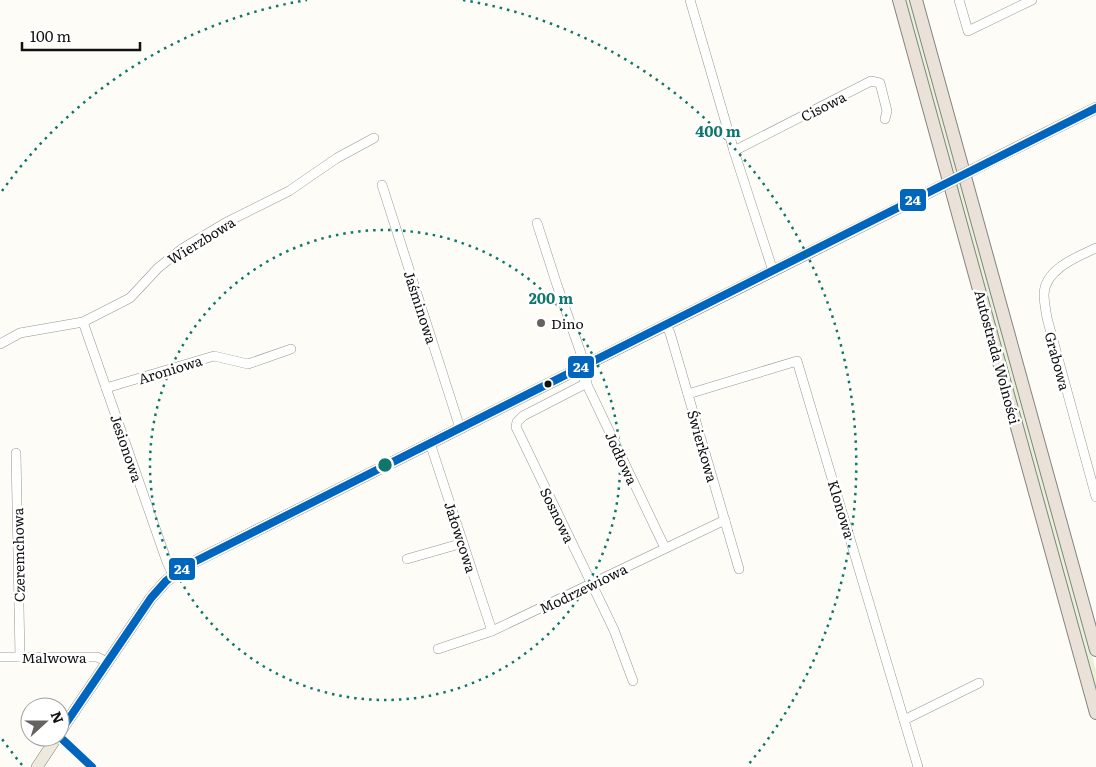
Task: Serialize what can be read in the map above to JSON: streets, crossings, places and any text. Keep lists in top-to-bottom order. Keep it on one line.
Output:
{"streets":{"highway":["Autostrada Wolności"],"street":["Cisowa","Wierzbowa","Jaśminowa","Grabowa","Aroniowa","Świerkowa","Jesionowa","Jodłowa","Klonowa","Sosnowa","Jałowcowa","Czeremchowa","Modrzewiowa","Malwowa"]},"crossings":[["Wierzbowa","Jesionowa"],["Aroniowa","Jesionowa"],["Świerkowa","Klonowa"],["Świerkowa","Modrzewiowa"],["Jodłowa","Sosnowa"],["Jodłowa","Modrzewiowa"],["Sosnowa","Modrzewiowa"],["Jałowcowa","Modrzewiowa"],["Czeremchowa","Malwowa"]],"places":["Dino"],"lines":["transit line 24"],"scale_bar":"100 m","north":"right","rings":["400 m","200 m"]}
